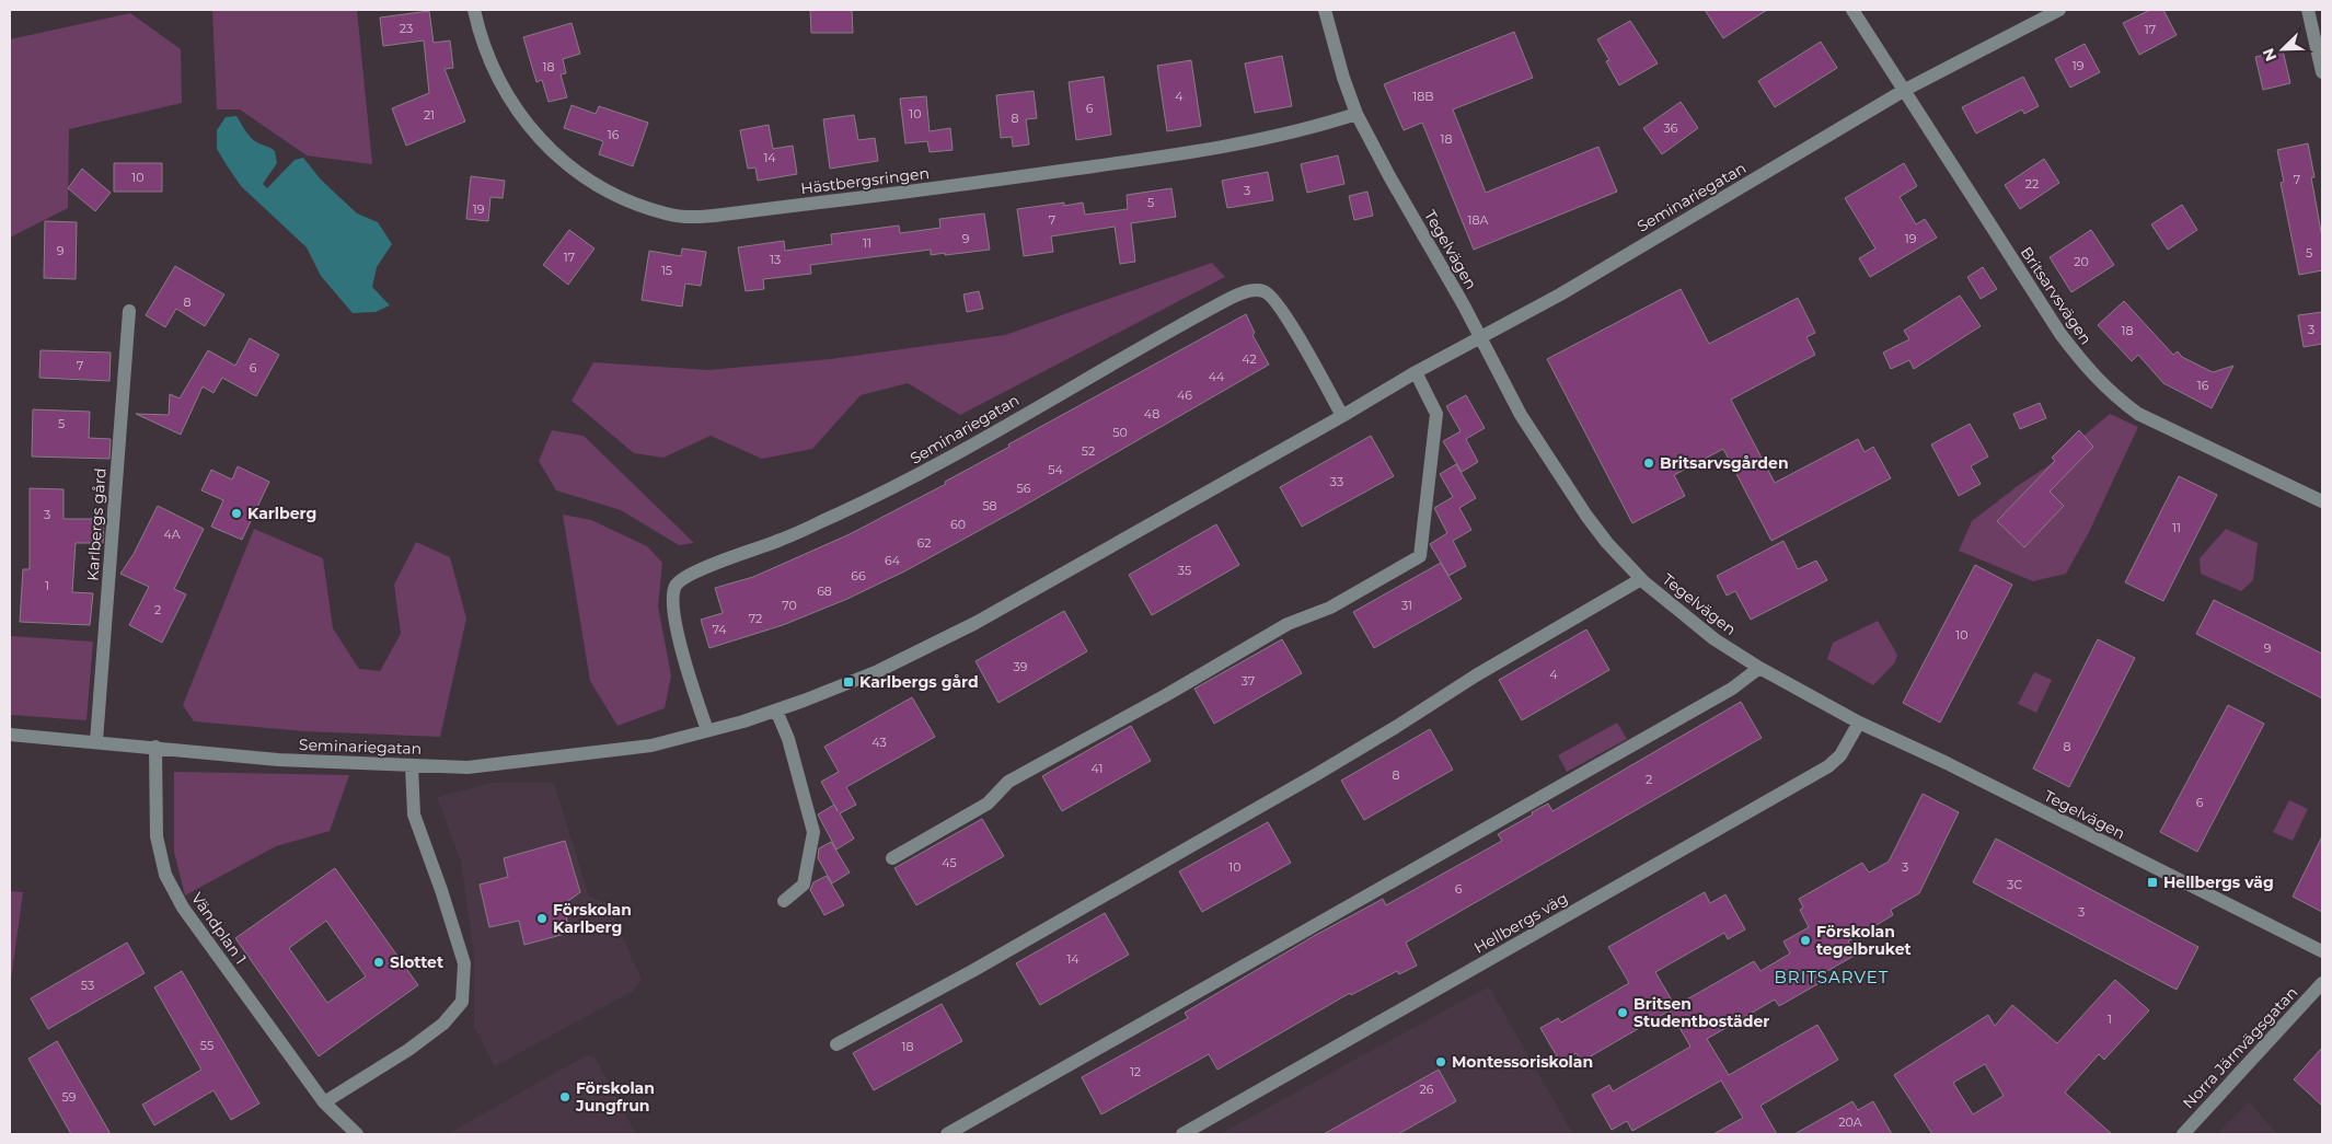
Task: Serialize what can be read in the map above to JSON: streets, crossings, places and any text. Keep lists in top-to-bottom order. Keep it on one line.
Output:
{"streets":{"street":["Hästbergsringen","Seminariegatan","Tegelvägen","Britsarvsvägen","Karlbergs gård","Hellbergs väg","Vändplan 1","Norra Järnvägsgatan"]},"crossings":[["Hästbergsringen","Tegelvägen"],["Seminariegatan","Tegelvägen"],["Seminariegatan","Britsarvsvägen"],["Seminariegatan","Karlbergs gård"],["Seminariegatan","Vändplan 1"],["Tegelvägen","Hellbergs väg"]],"districts":["BRITSARVET"],"places":{"other":["Britsarvsgården","Karlberg","Förskolan Karlberg","Förskolan tegelbruket","Slottet","Britsen Studentbostäder","Montessoriskolan","Förskolan Jungfrun"],"transit":["Karlbergs gård","Hellbergs väg"]},"house_numbers":["23","17","19","18","4","18B","6","10","21","8","36","16","18","14","10","7","22","3","5","19","7","18A","9","19","11","9","5","17","13","20","15","8","3","18","42","7","6","44","16","46","48","5","50","52","54","33","56","58","3","60","11","4A","62","64","35","66","1","68","70","31","2","72","74","10","9","39","4","37","43","8","41","8","2","6","45","10","3","3C","6","3","14","53","1","55","18","12","26","59","20A"],"north":"bottom left"}
